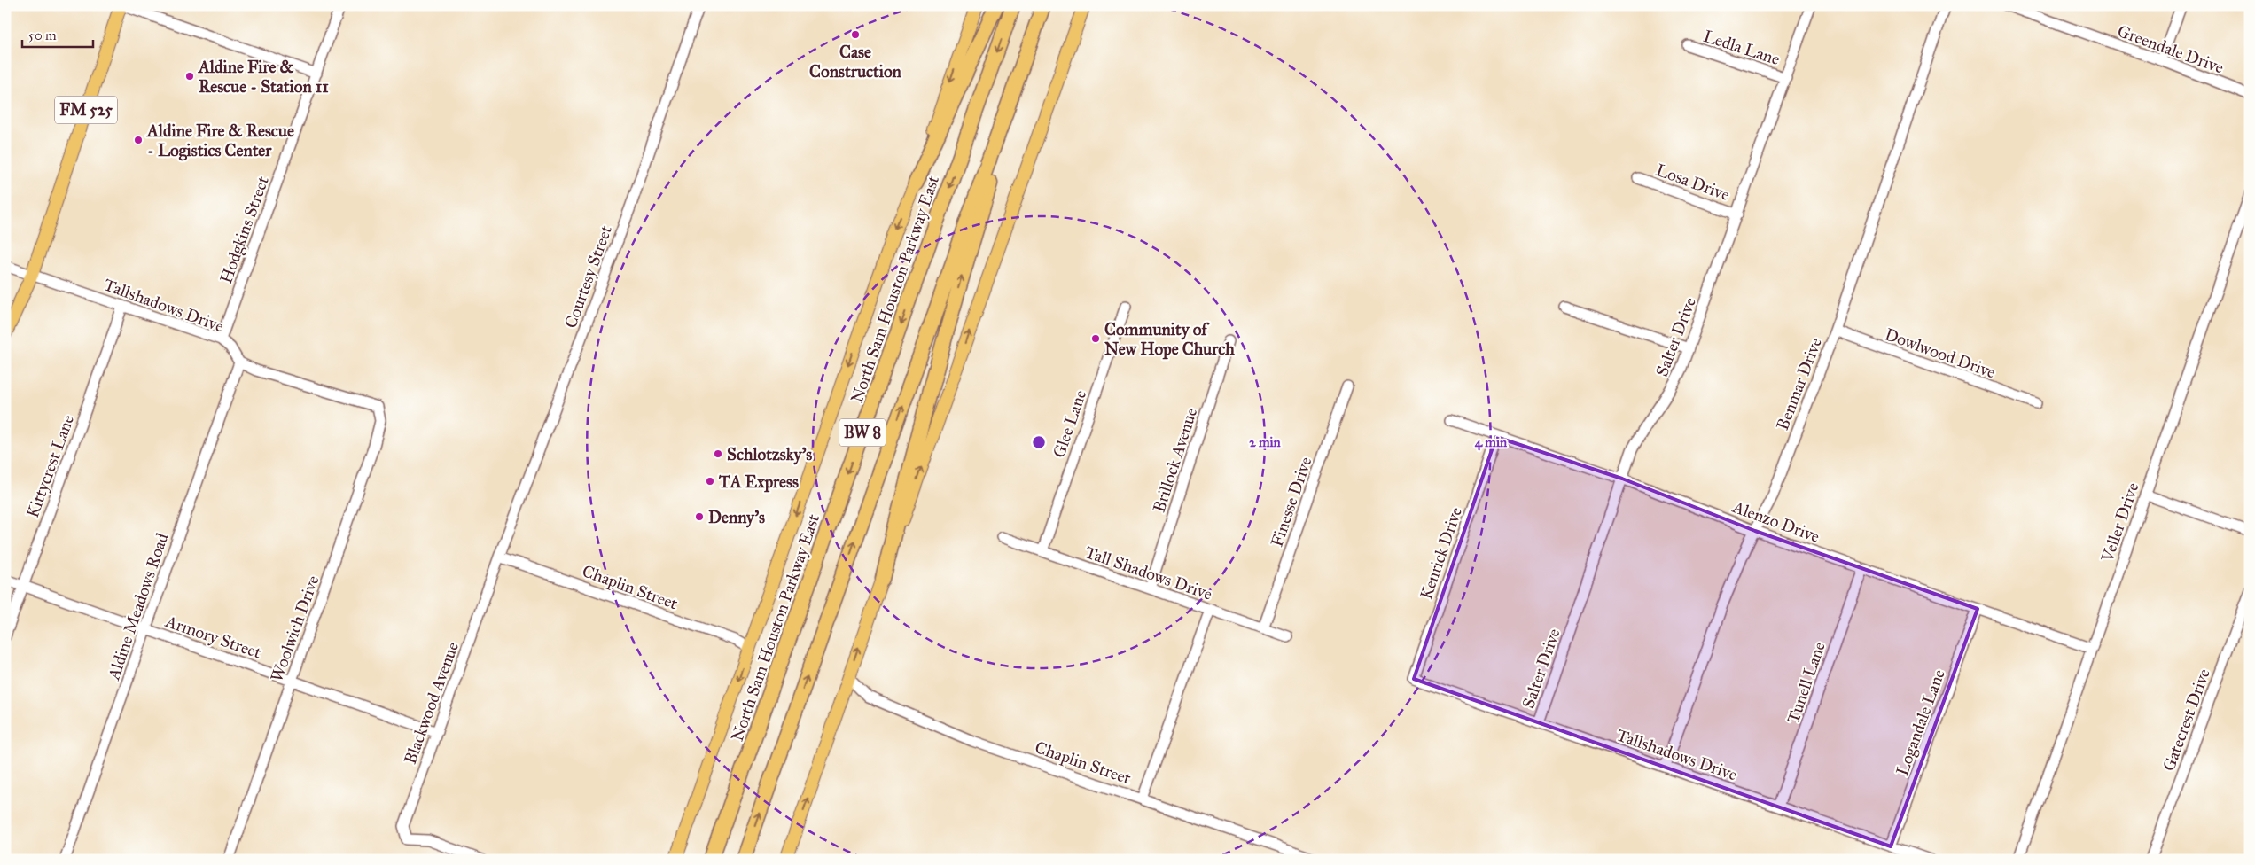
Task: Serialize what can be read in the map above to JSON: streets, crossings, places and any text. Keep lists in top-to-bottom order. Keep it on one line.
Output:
{"streets":{"highway":["North Sam Houston Parkway East","BW 8"],"main road":["FM 525"],"street":["Ledla Lane","Greendale Drive","Losa Drive","Hodgkins Street","Courtesy Street","Tallshadows Drive","Salter Drive","Dowlwood Drive","Benmar Drive","Glee Lane","Brillock Avenue","Kittycrest Lane","Finesse Drive","Alenzo Drive","Veller Drive","Kenrick Drive","Tall Shadows Drive","Chaplin Street","Aldine Meadows Road","Woolwich Drive","Armory Street","Tunell Lane","Blackwood Avenue","Gatecrest Drive","Logandale Lane"]},"crossings":[["Ledla Lane","Salter Drive"],["FM 525","Tallshadows Drive"],["Losa Drive","Salter Drive"],["Hodgkins Street","Tallshadows Drive"],["Courtesy Street","Chaplin Street"],["Courtesy Street","Blackwood Avenue"],["North Sam Houston Parkway East","Chaplin Street"],["Tallshadows Drive","Salter Drive"],["Tallshadows Drive","Benmar Drive"],["Tallshadows Drive","Kittycrest Lane"],["Tallshadows Drive","Kenrick Drive"],["Tallshadows Drive","Aldine Meadows Road"],["Tallshadows Drive","Woolwich Drive"],["Tallshadows Drive","Tunell Lane"],["Tallshadows Drive","Logandale Lane"],["Salter Drive","Alenzo Drive"],["Dowlwood Drive","Benmar Drive"],["Benmar Drive","Alenzo Drive"],["Glee Lane","Tall Shadows Drive"],["Brillock Avenue","Tall Shadows Drive"],["Kittycrest Lane","Armory Street"],["Finesse Drive","Tall Shadows Drive"],["Alenzo Drive","Veller Drive"],["Alenzo Drive","Kenrick Drive"],["Alenzo Drive","Tunell Lane"],["Alenzo Drive","Logandale Lane"],["Chaplin Street","Blackwood Avenue"],["Aldine Meadows Road","Woolwich Drive"],["Aldine Meadows Road","Armory Street"],["Woolwich Drive","Armory Street"],["Armory Street","Blackwood Avenue"]],"places":["Case Construction","Aldine Fire & Rescue - Station 11","Aldine Fire & Rescue - Logistics Center","Community of New Hope Church","Schlotzsky's","TA Express","Denny's"],"scale_bar":"50 m","rings":["2 min","4 min"]}
